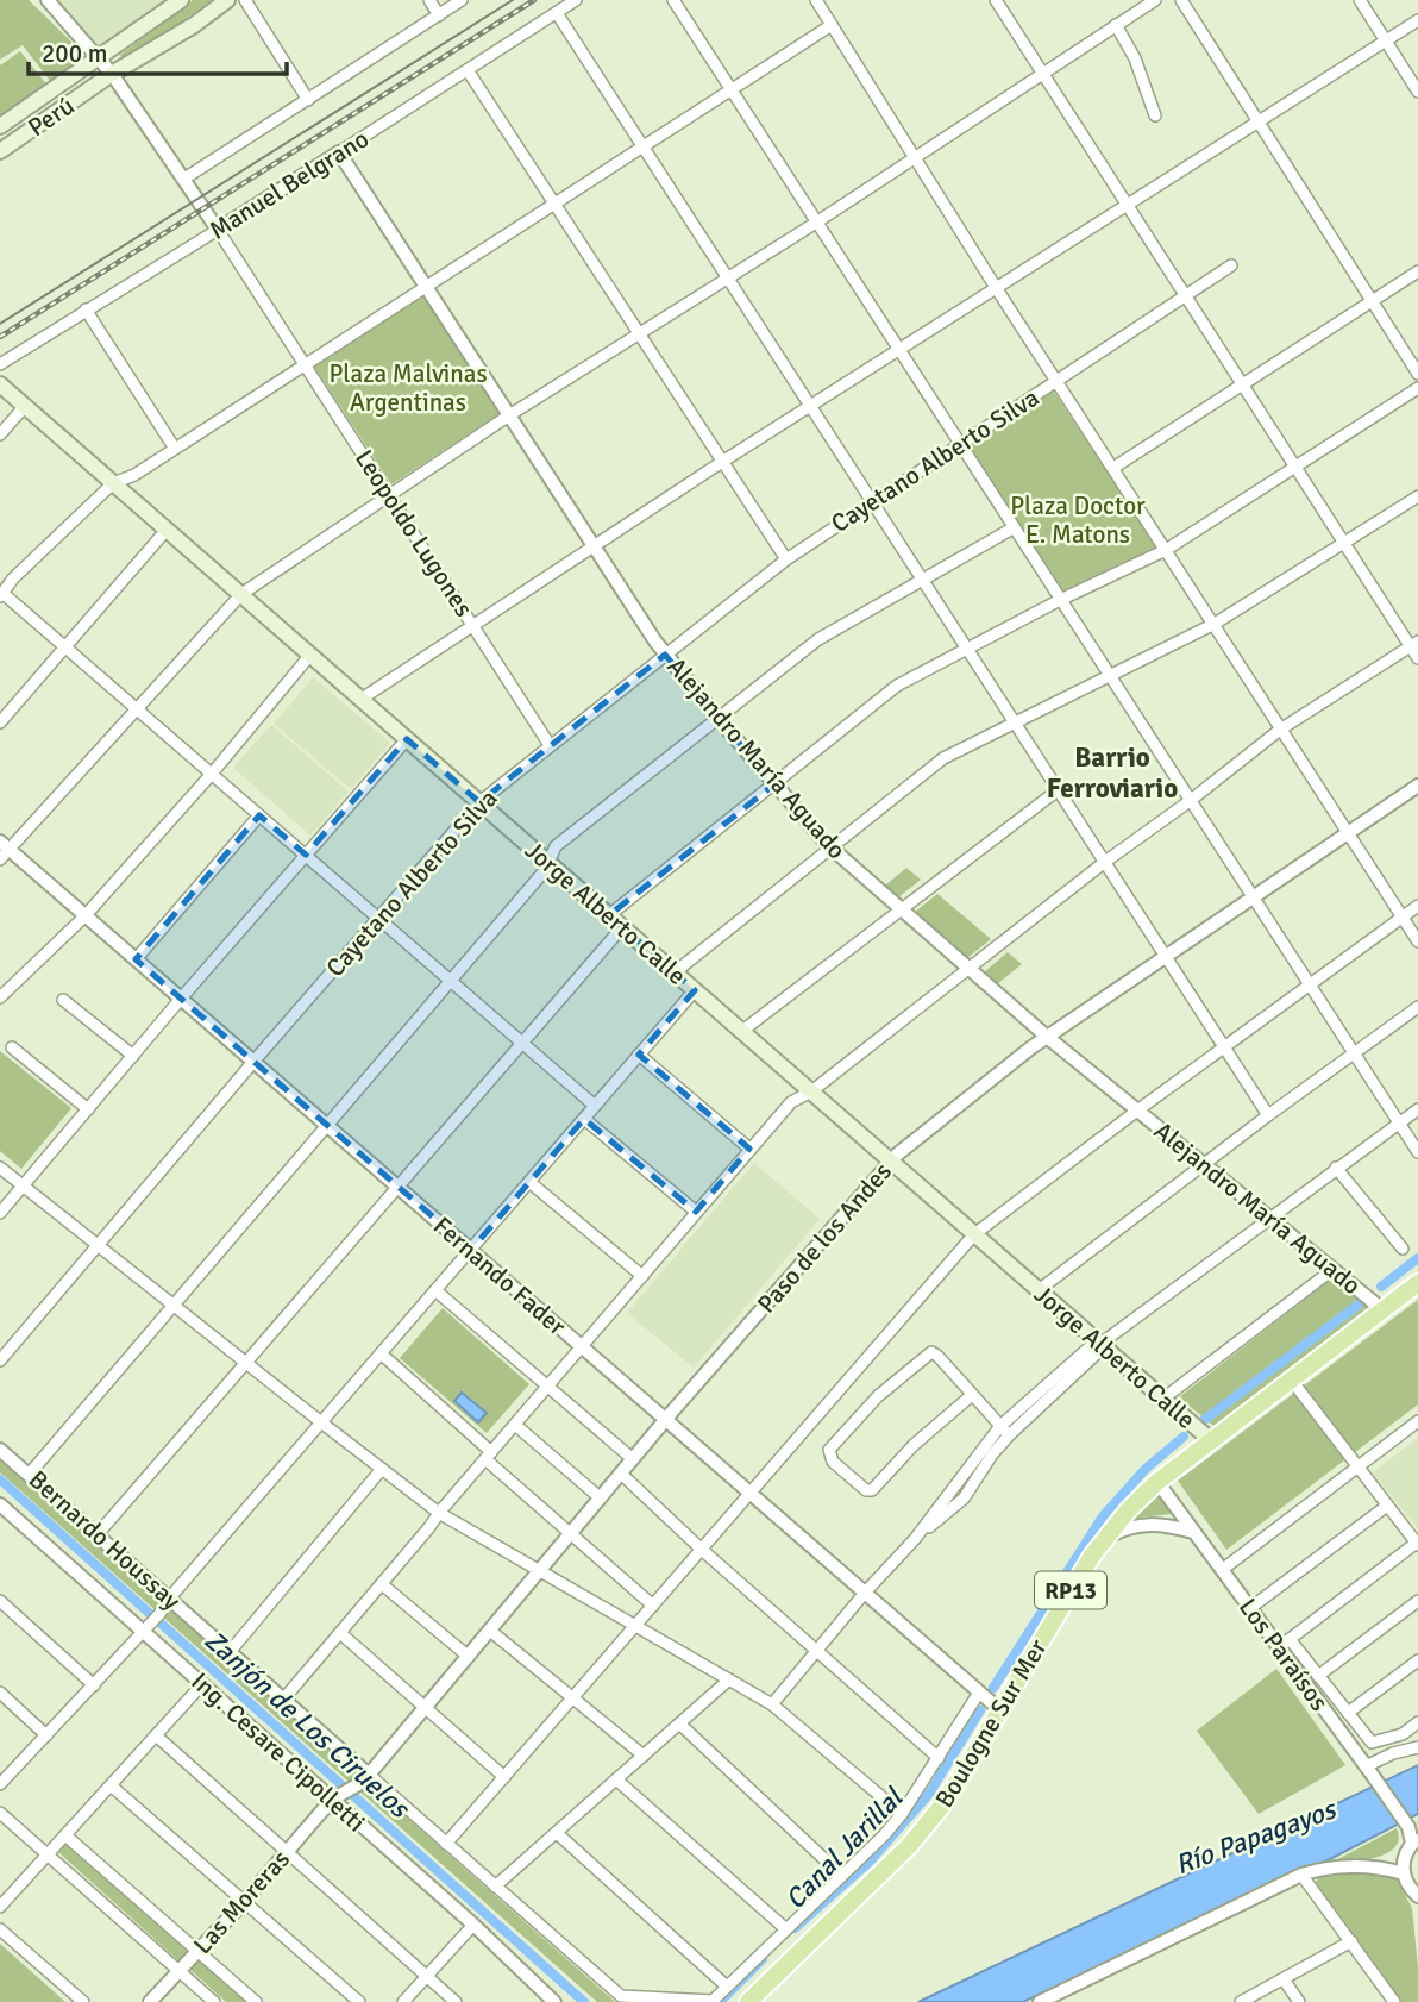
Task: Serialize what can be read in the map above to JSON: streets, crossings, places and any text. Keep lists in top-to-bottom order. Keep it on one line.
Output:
{"streets":{"main road":["Perú","Jorge Alberto Calle","RP13","Boulogne Sur Mer"],"street":["Manuel Belgrano","Cayetano Alberto Silva","Leopoldo Lugones","Alejandro María Aguado","Paso de los Andes","Fernando Fader","Bernardo Houssay","Los Paraísos","Ing. Cesare Cipolletti","Las Moreras"]},"crossings":[["Perú","Leopoldo Lugones"],["Manuel Belgrano","Leopoldo Lugones"],["Manuel Belgrano","Alejandro María Aguado"],["Cayetano Alberto Silva","Leopoldo Lugones"],["Cayetano Alberto Silva","Alejandro María Aguado"],["Cayetano Alberto Silva","Jorge Alberto Calle"],["Cayetano Alberto Silva","Fernando Fader"],["Alejandro María Aguado","Paso de los Andes"],["Alejandro María Aguado","Boulogne Sur Mer"],["Jorge Alberto Calle","Paso de los Andes"],["Jorge Alberto Calle","Boulogne Sur Mer"],["Paso de los Andes","Fernando Fader"],["Paso de los Andes","Bernardo Houssay"],["Paso de los Andes","Ing. Cesare Cipolletti"],["Paso de los Andes","Las Moreras"],["Fernando Fader","Boulogne Sur Mer"],["Los Paraísos","Boulogne Sur Mer"],["Ing. Cesare Cipolletti","Las Moreras"]],"districts":["Barrio Ferroviario"],"water":["Zanjón de Los Ciruelos","Río Papagayos","Canal Jarillal"],"parks":["Plaza Malvinas Argentinas","Plaza Doctor E. Matons"],"scale_bar":"200 m"}
